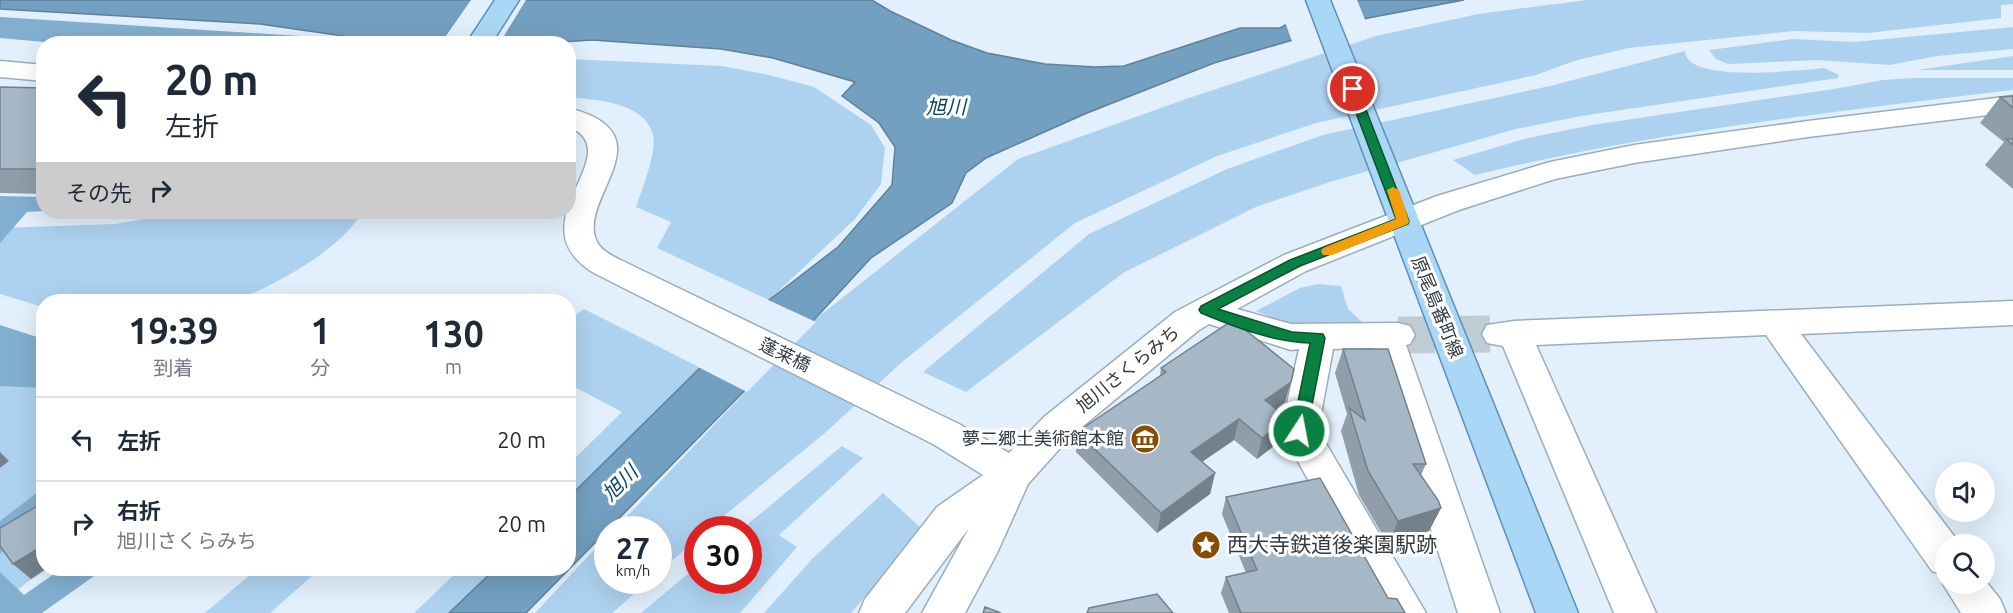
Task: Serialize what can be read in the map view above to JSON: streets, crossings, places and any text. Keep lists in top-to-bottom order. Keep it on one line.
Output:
{"streets":{"main road":["原尾島番町線"],"street":["蓬莱橋","旭川さくらみち"]},"crossings":[["原尾島番町線","旭川さくらみち"],["蓬莱橋","旭川さくらみち"]],"water":["旭川"],"places":{"museum":["夢二郷土美術館本館"],"place":["西大寺鉄道後楽園駅跡"]},"page":{"turn":["20 m","左折"],"then":"その先","eta":["19:39","到着","1","分","130","m"],"list":[{"name":"左折","value":"20 m"},{"name":"右折","note":"旭川さくらみち","value":"20 m"}],"speed":"27 km/h","limit":"30"}}
